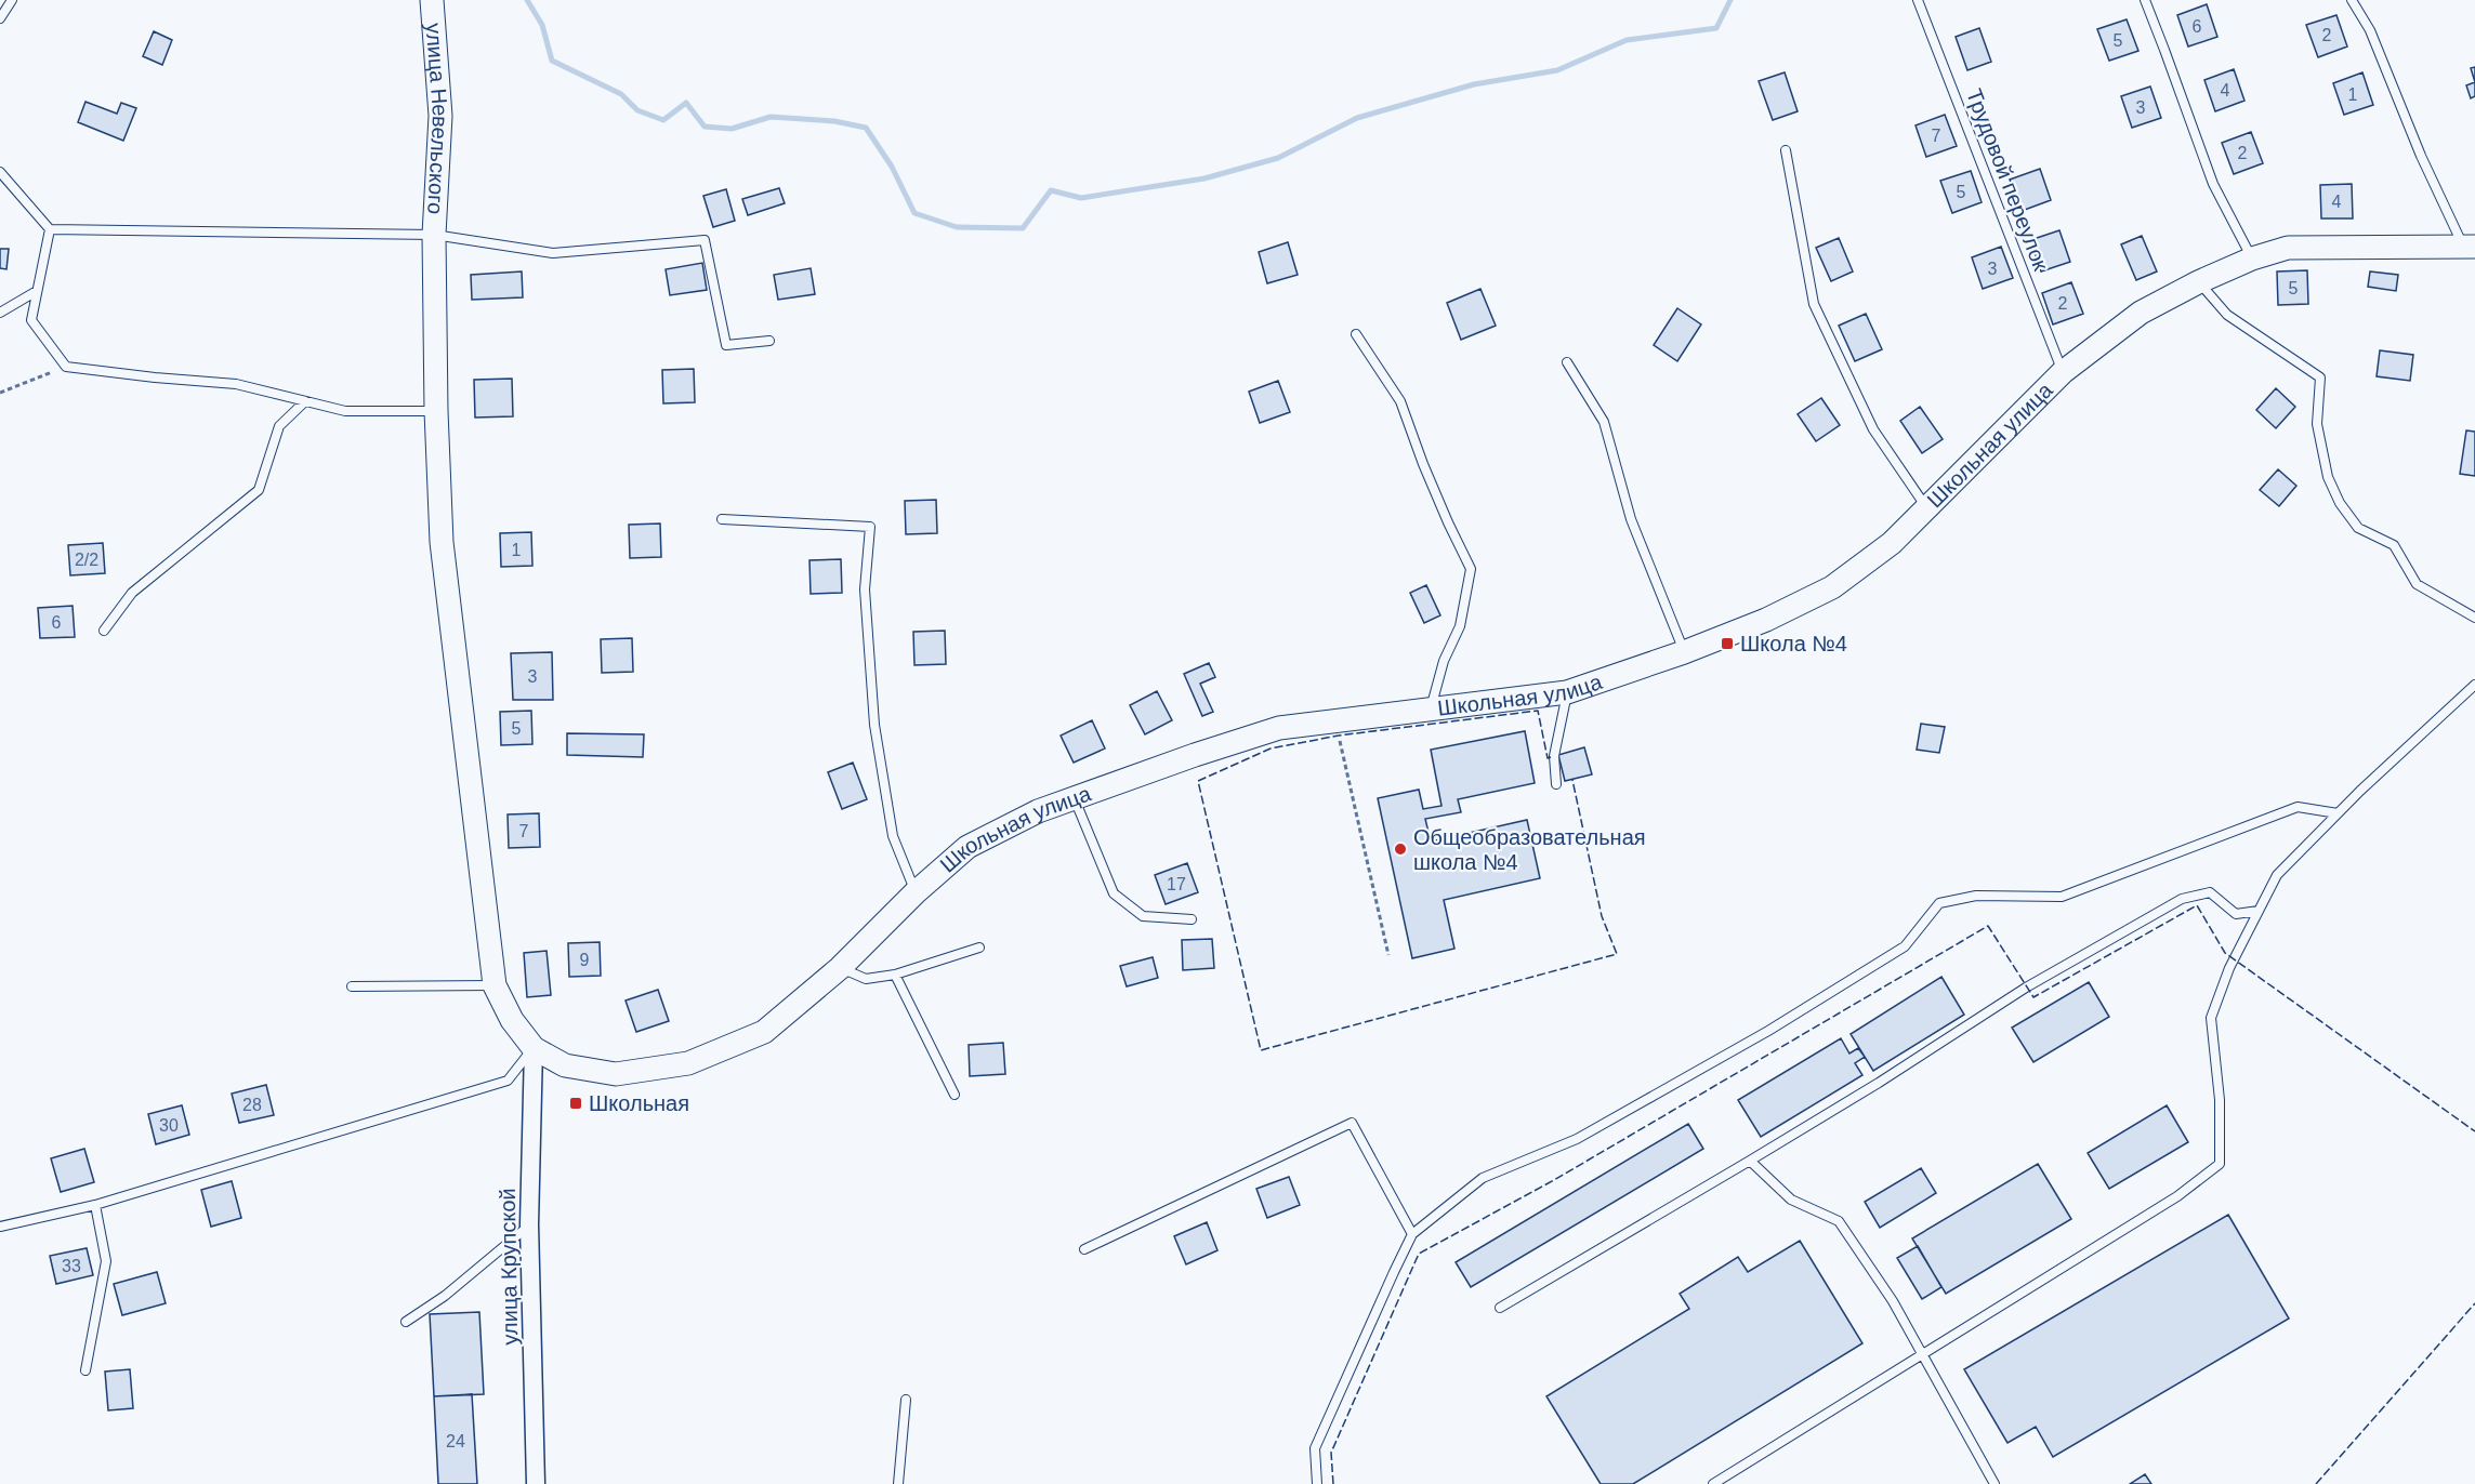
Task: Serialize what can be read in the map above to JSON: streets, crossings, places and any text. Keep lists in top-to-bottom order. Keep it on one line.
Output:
{"streets":{"street":["улица Невельского","Школьная улица","улица Крупской"],"lane":["Трудовой переулок"]},"crossings":[["улица Невельского","Школьная улица"],["улица Невельского","улица Крупской"],["Трудовой переулок","Школьная улица"],["Школьная улица","улица Крупской"]],"places":{"transit":["Школа №4","Школьная"],"other":["Общеобразовательная школа №4"]},"house_numbers":["6","2","5","4","1","3","7","2","5","4","3","5","2","1","2/2","6","3","5","7","17","9","28","30","33","24"]}
